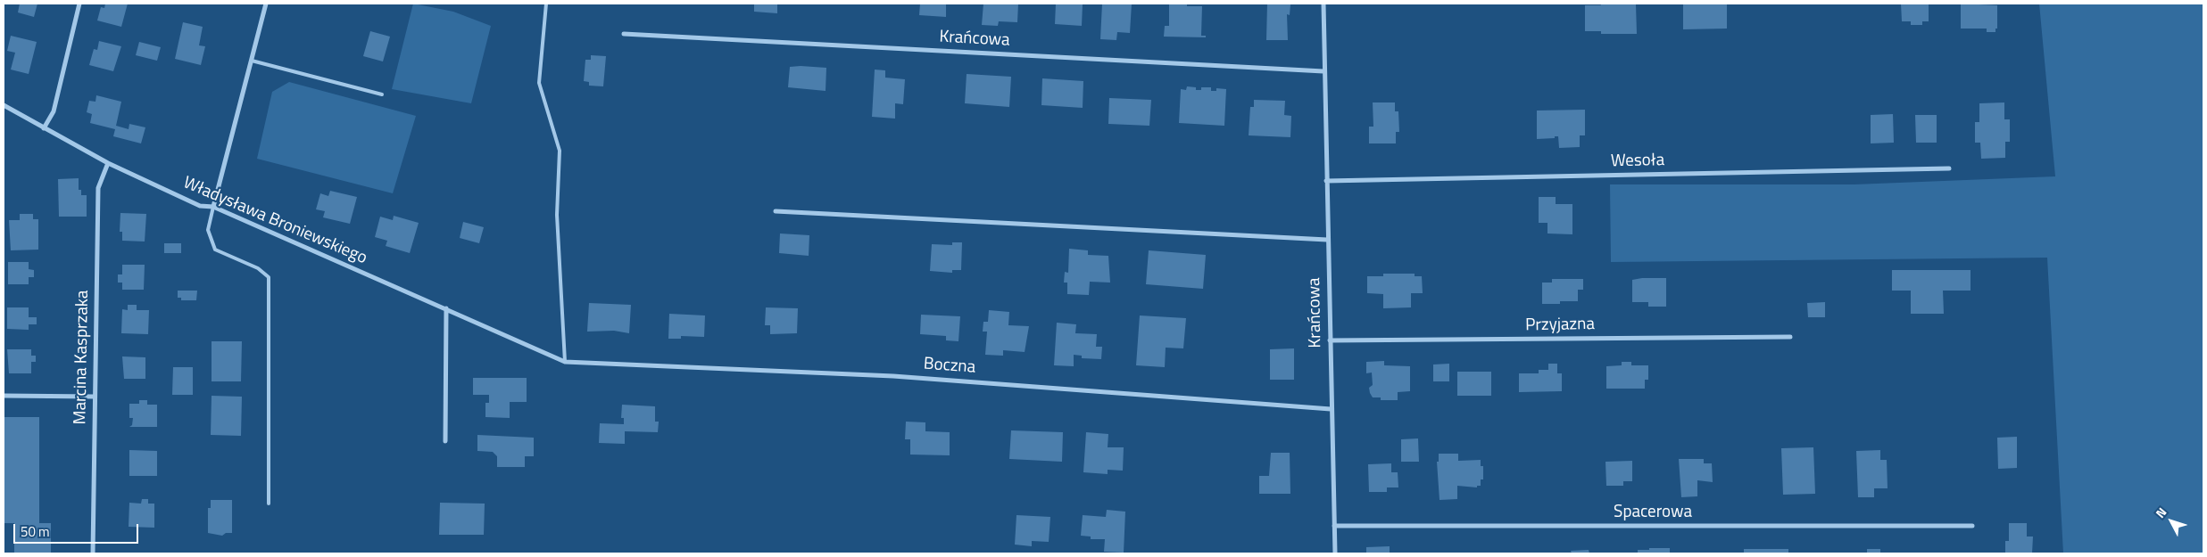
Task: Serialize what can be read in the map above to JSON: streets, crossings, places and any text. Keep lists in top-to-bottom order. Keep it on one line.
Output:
{"streets":{"street":["Krańcowa","Wesoła","Władysława Broniewskiego","Przyjazna","Marcina Kasprzaka","Boczna","Spacerowa"]},"crossings":[["Krańcowa","Wesoła"],["Krańcowa","Przyjazna"],["Krańcowa","Boczna"],["Krańcowa","Spacerowa"],["Władysława Broniewskiego","Marcina Kasprzaka"],["Władysława Broniewskiego","Boczna"]],"scale_bar":"50 m","north":"top left"}
